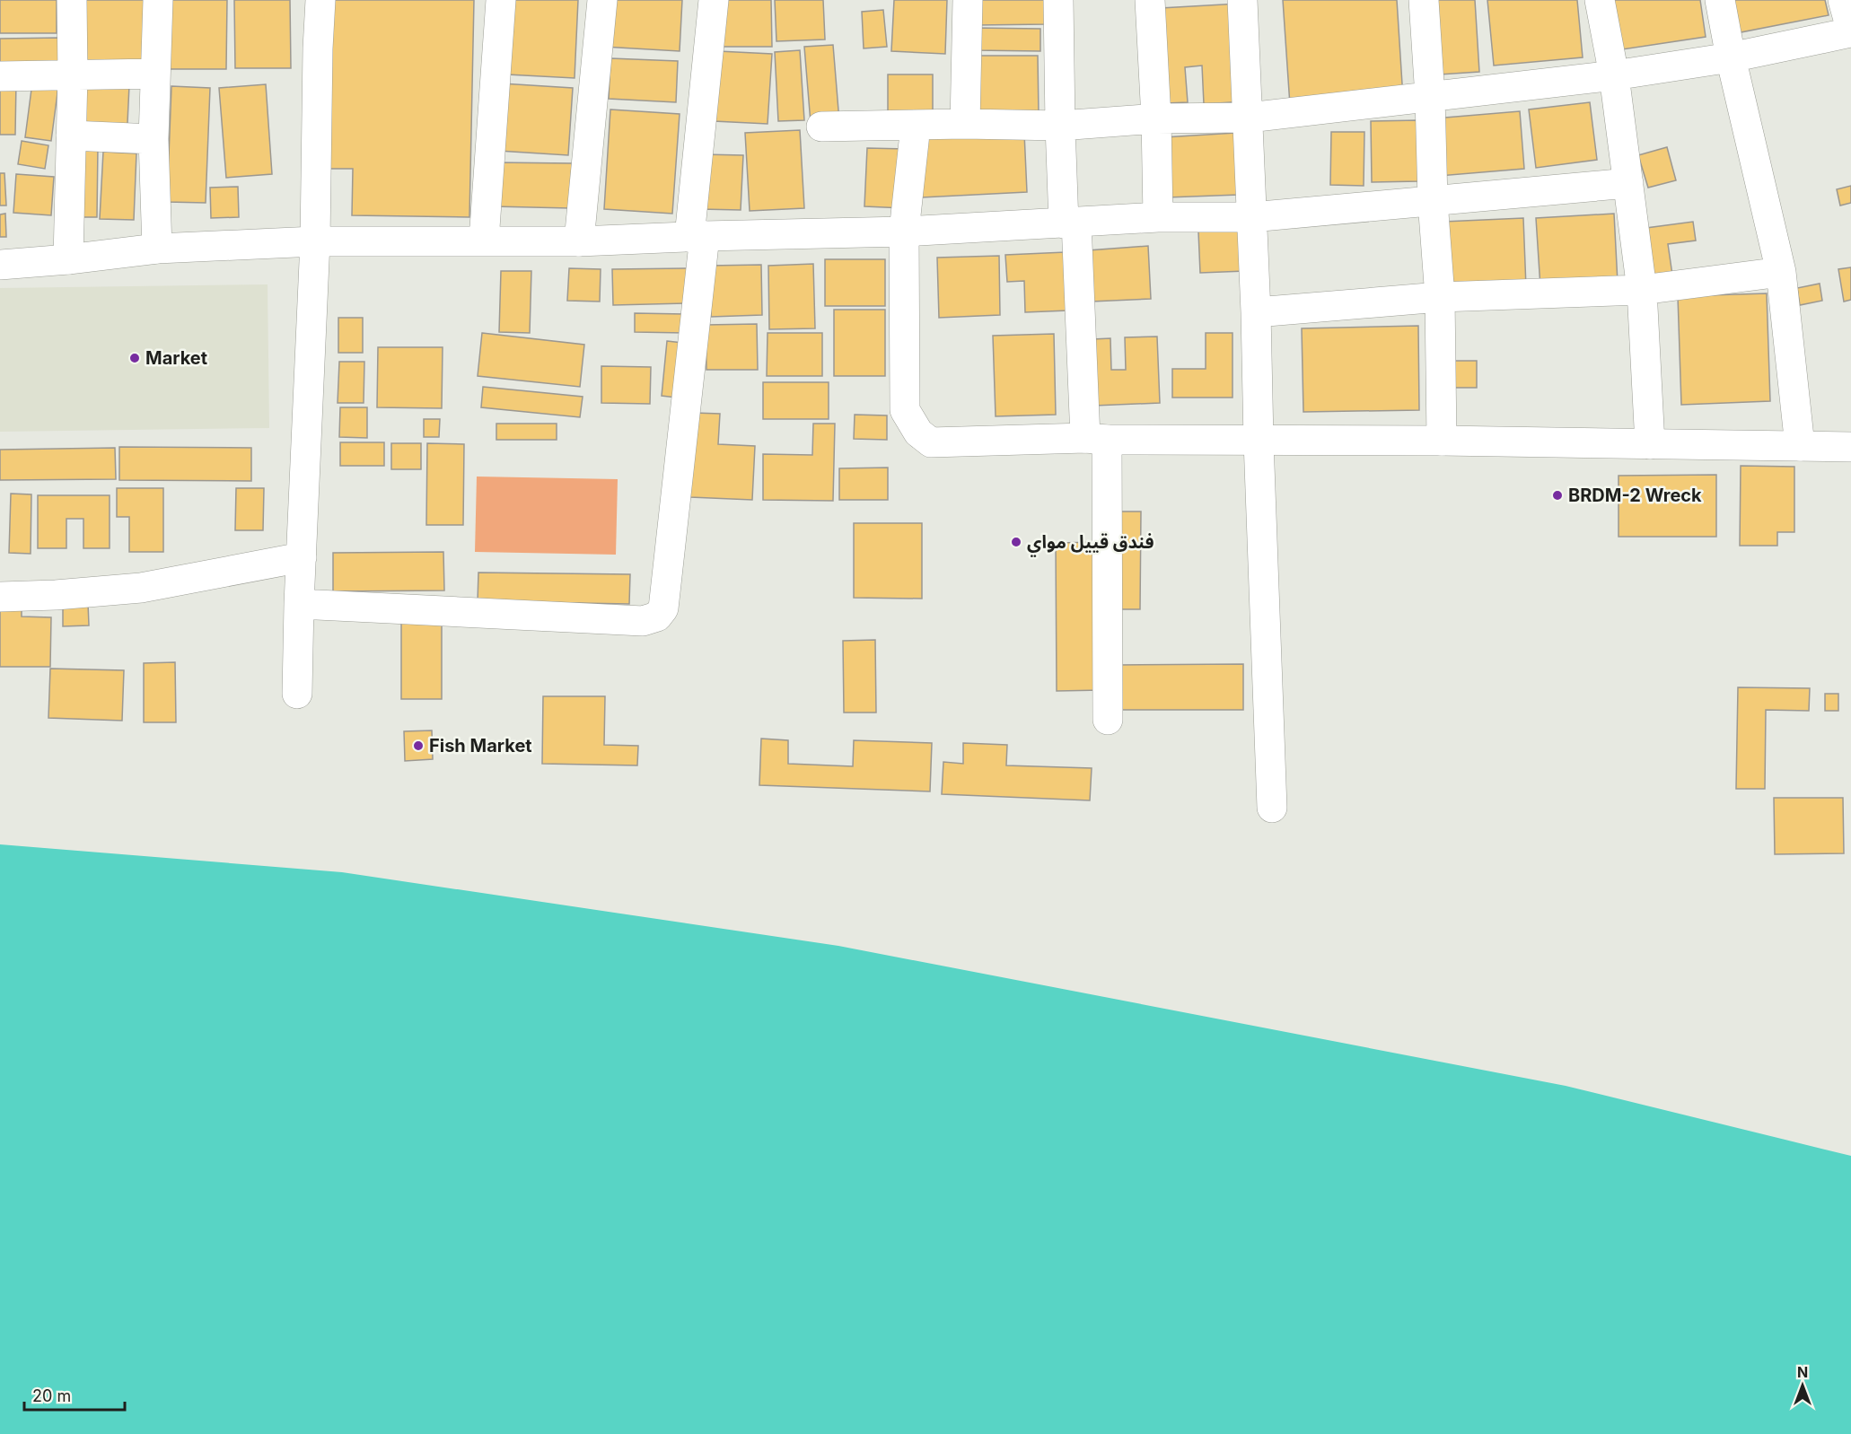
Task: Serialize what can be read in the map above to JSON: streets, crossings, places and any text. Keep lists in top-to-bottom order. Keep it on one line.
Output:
{"places":["Market","BRDM-2 Wreck","فندق قييل مواي","Fish Market"],"scale_bar":"20 m","north":"top"}
